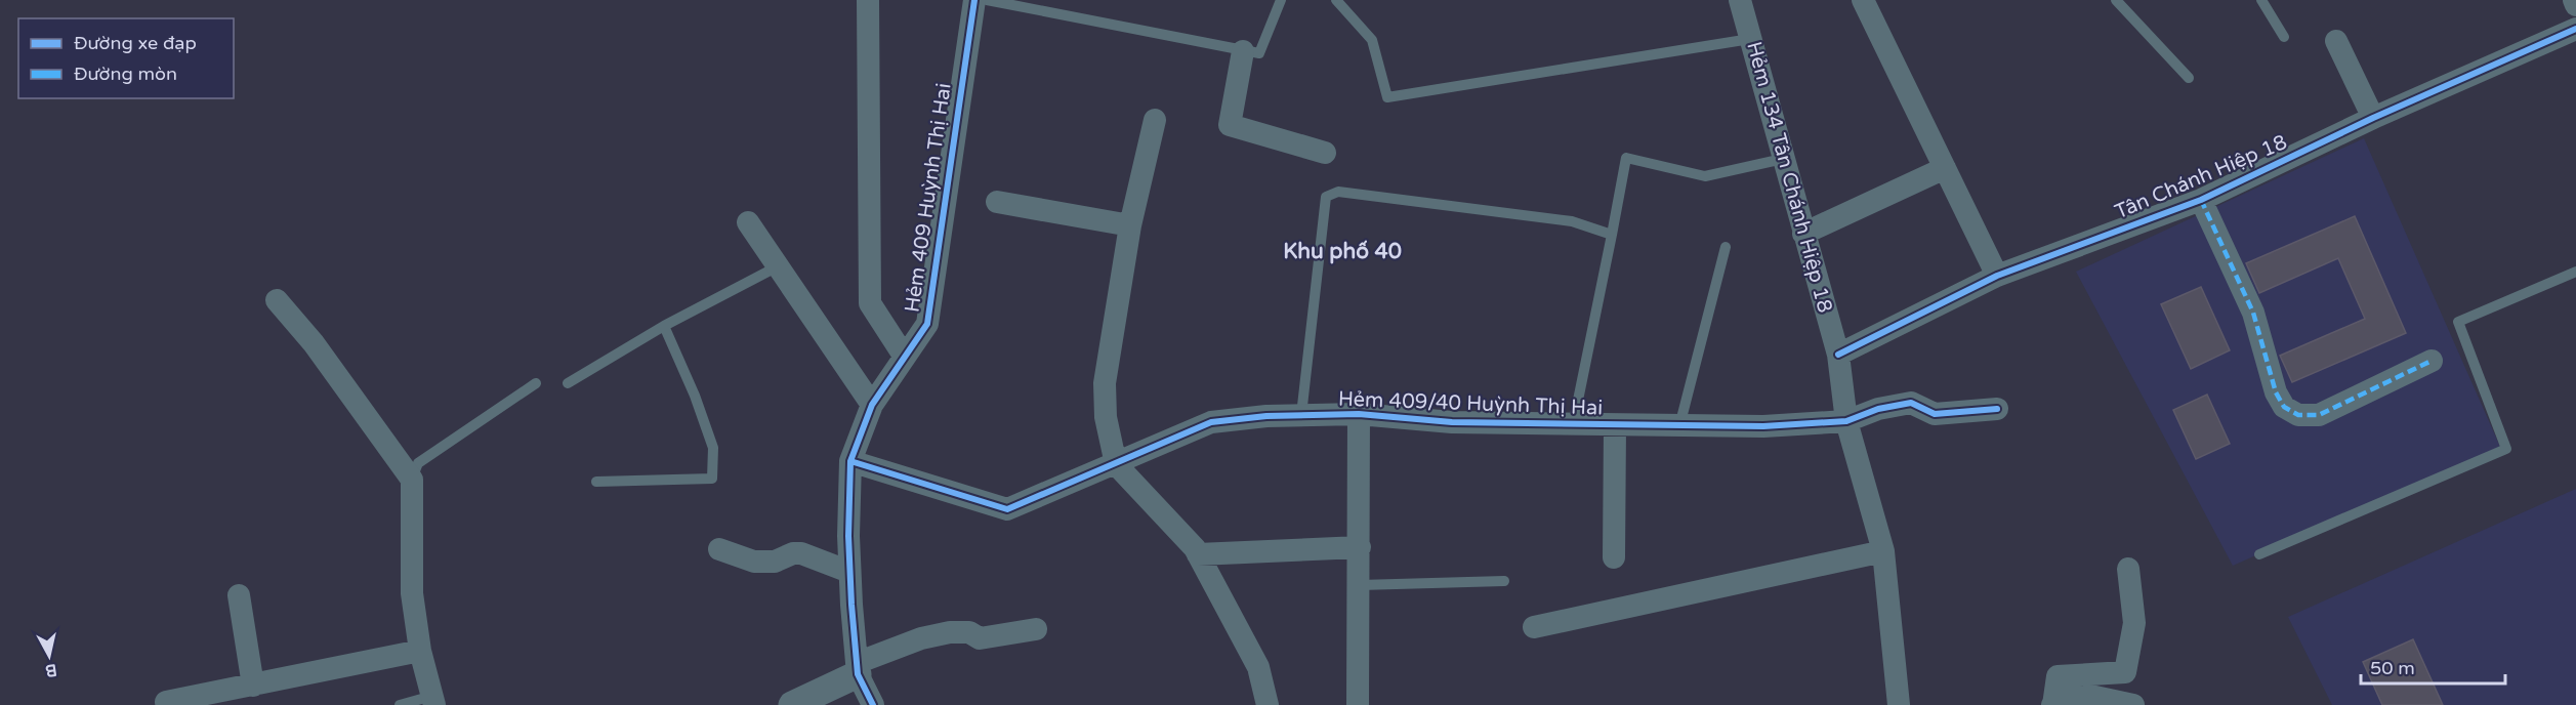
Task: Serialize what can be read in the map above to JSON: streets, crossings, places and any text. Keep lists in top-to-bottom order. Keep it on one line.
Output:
{"streets":{"street":["Hẻm 134 Tân Chánh Hiệp 18","Tân Chánh Hiệp 18","Hẻm 409 Huỳnh Thị Hai","Hẻm 409/40 Huỳnh Thị Hai"]},"crossings":[["Hẻm 134 Tân Chánh Hiệp 18","Tân Chánh Hiệp 18"],["Hẻm 134 Tân Chánh Hiệp 18","Hẻm 409/40 Huỳnh Thị Hai"],["Hẻm 409 Huỳnh Thị Hai","Hẻm 409/40 Huỳnh Thị Hai"]],"districts":["Khu phố 40"],"legend":["Đường xe đạp","Đường mòn"],"scale_bar":"50 m","north":"bottom"}
